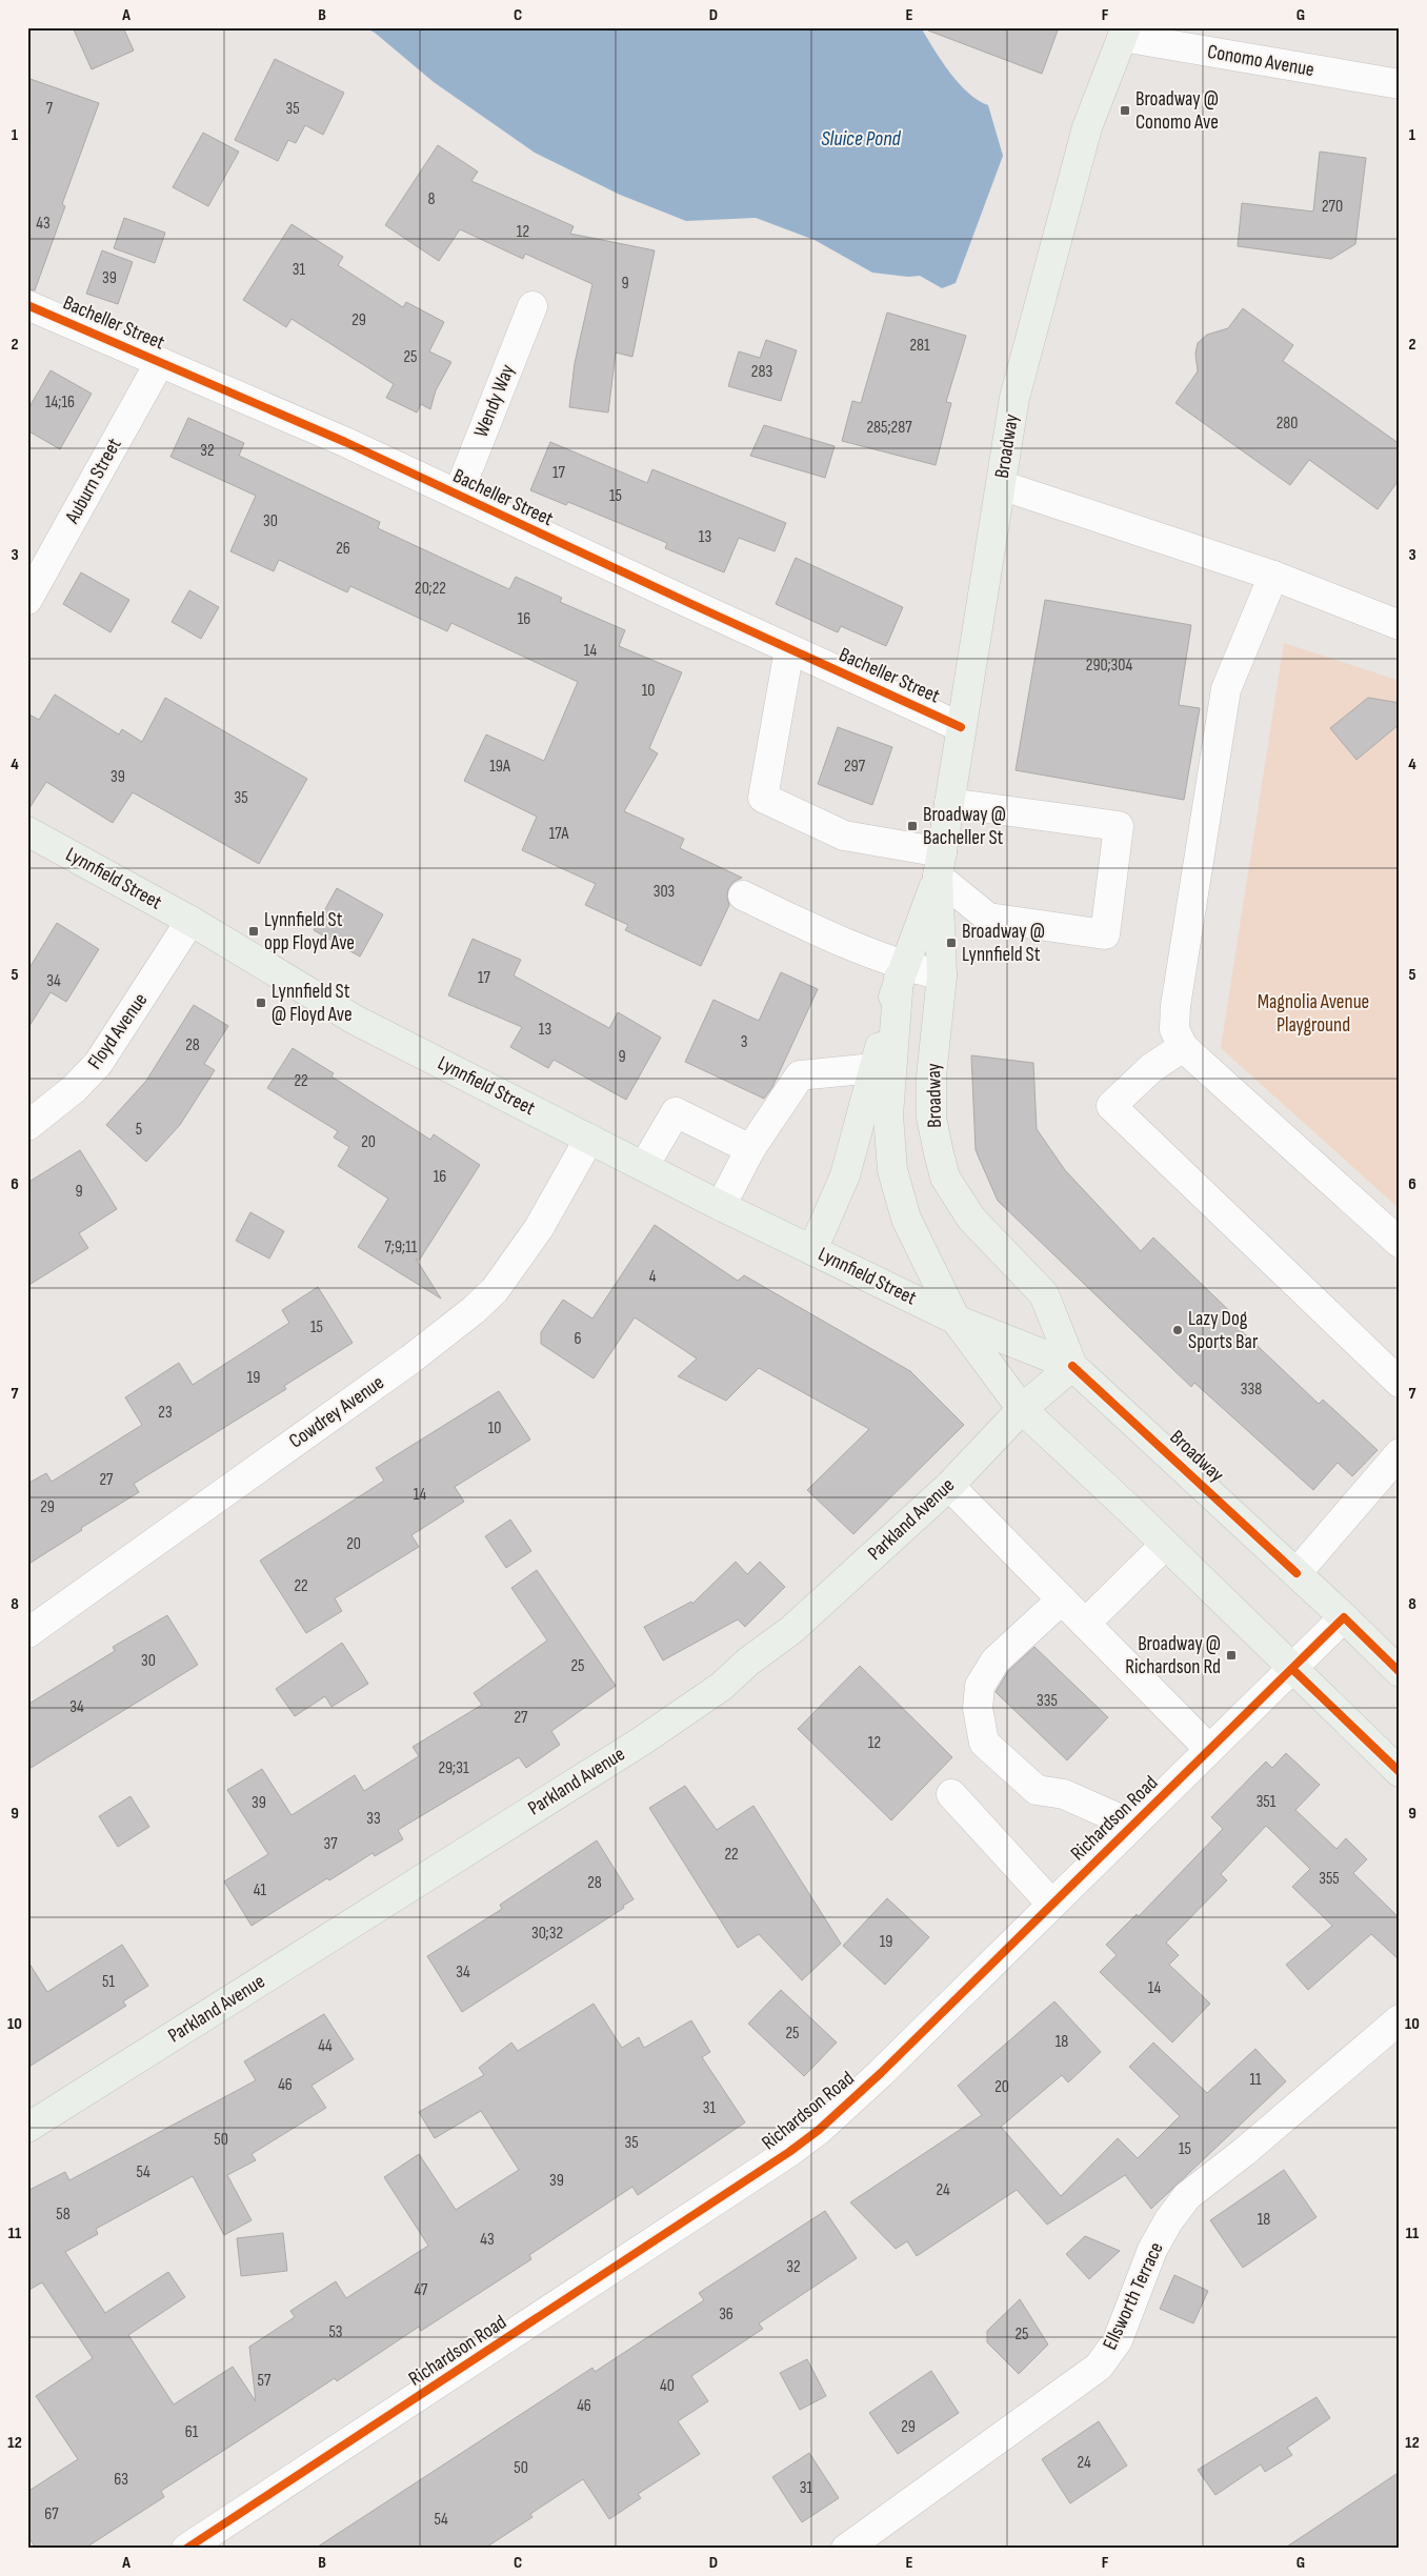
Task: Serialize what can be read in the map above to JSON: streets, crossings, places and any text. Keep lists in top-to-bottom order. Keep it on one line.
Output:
{"streets":{"main road":["Broadway","Lynnfield Street","Parkland Avenue"],"street":["Conomo Avenue","Bacheller Street","Wendy Way","Auburn Street","Floyd Avenue","Cowdrey Avenue","Richardson Road","Ellsworth Terrace"]},"crossings":[["Conomo Avenue","Broadway"],["Bacheller Street","Wendy Way"],["Bacheller Street","Broadway"],["Bacheller Street","Auburn Street"],["Broadway","Lynnfield Street"],["Broadway","Parkland Avenue"],["Broadway","Richardson Road"],["Lynnfield Street","Floyd Avenue"],["Lynnfield Street","Cowdrey Avenue"]],"water":["Sluice Pond"],"parks":["Magnolia Avenue Playground"],"places":{"transit":["Broadway @ Conomo Ave","Broadway @ Bacheller St","Lynnfield St opp Floyd Ave","Broadway @ Lynnfield St","Lynnfield St @ Floyd Ave","Broadway @ Richardson Rd"],"other":["Lazy Dog Sports Bar"]},"house_numbers":["7","35","8","270","43","12","31","39","9","29","281","25","283","14;16","280","285;287","32","17","15","30","13","26","20;22","16","14","290;304","10","19A","297","39","35","17A","303","17","34","13","3","28","9","22","5","20","16","9","7;9;11","4","15","6","19","338","23","10","27","14","29","20","22","30","25","335","34","27","12","29;31","351","39","33","37","22","355","28","41","30;32","19","34","51","14","25","18","44","11","46","20","31","50","35","15","54","39","24","58","18","43","32","47","36","53","25","57","40","46","29","61","24","50","63","31","67","54"],"grid":{"columns":["A","B","C","D","E","F","G"],"rows":["1","2","3","4","5","6","7","8","9","10","11","12"]}}
